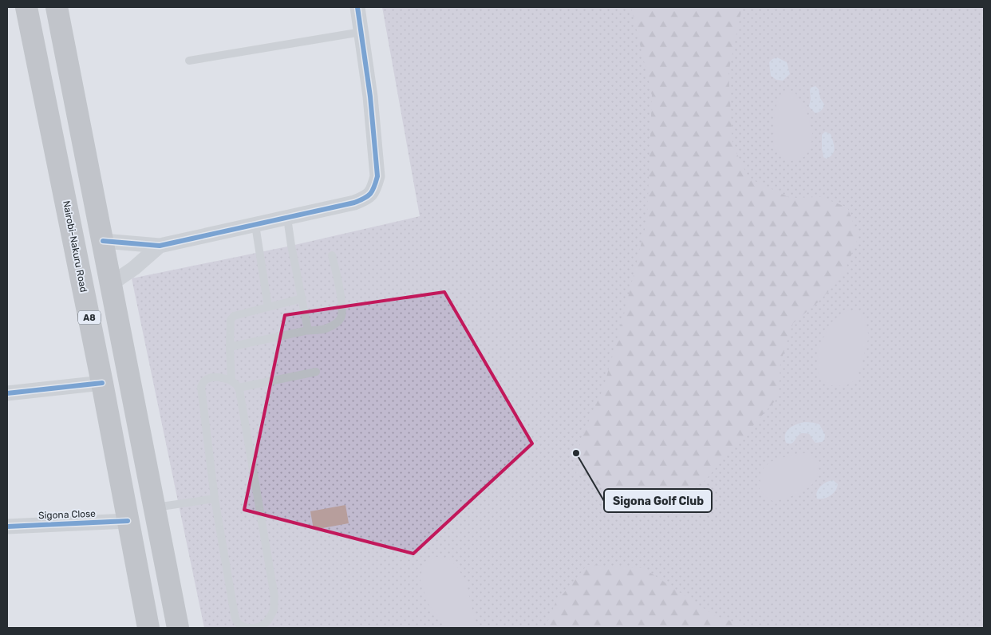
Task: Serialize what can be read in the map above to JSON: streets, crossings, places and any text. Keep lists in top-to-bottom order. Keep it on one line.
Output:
{"streets":{"highway":["Nairobi-Nakuru Road","A8"],"street":["Sigona Close"]},"crossings":[["Nairobi-Nakuru Road","Sigona Close"]],"places":["Sigona Golf Club"]}
